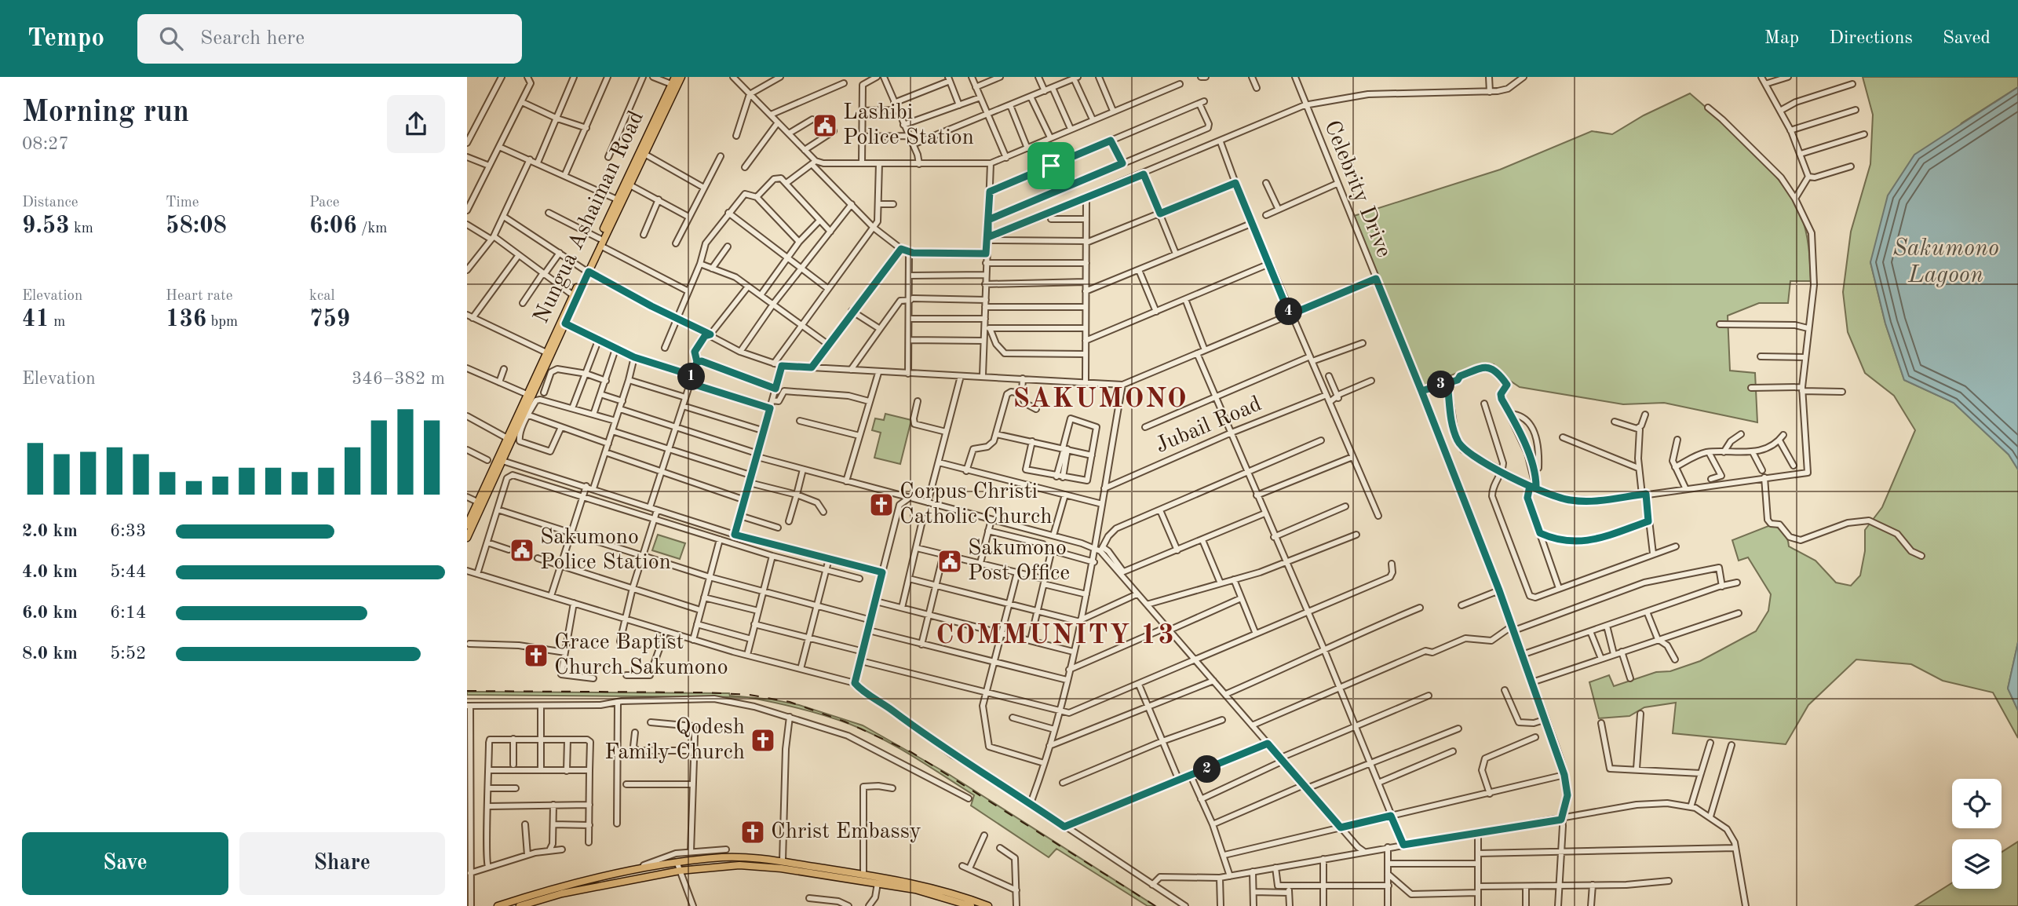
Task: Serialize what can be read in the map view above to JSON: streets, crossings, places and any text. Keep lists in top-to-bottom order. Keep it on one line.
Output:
{"streets":{"main road":["Nungua Ashaiman Road"],"street":["Celebrity Drive","Jubail Road"]},"districts":["SAKUMONO","COMMUNITY 13"],"water":["Sakumono Lagoon"],"places":{"public building":["Lashibi Police Station","Sakumono Police Station","Sakumono Post Office"],"church":["Corpus Christi Catholic Church","Grace Baptist Church Sakumono","Qodesh Family Church","Christ Embassy"]},"page":{"header":"Tempo","search":"Search here","nav":["Map","Directions","Saved"],"heading":["Morning run","08:27"],"stats":[["Distance","9.53 km"],["Time","58:08"],["Pace","6:06 /km"],["Elevation","41 m"],["Heart rate","136 bpm"],["kcal","759"]],"pins":["4","1","3","2"],"chart":["Elevation","346–382 m"],"list":[{"name":"2.0 km","note":"6:33"},{"name":"4.0 km","note":"5:44"},{"name":"6.0 km","note":"6:14"},{"name":"8.0 km","note":"5:52"}],"buttons":["Save","Share"]}}
